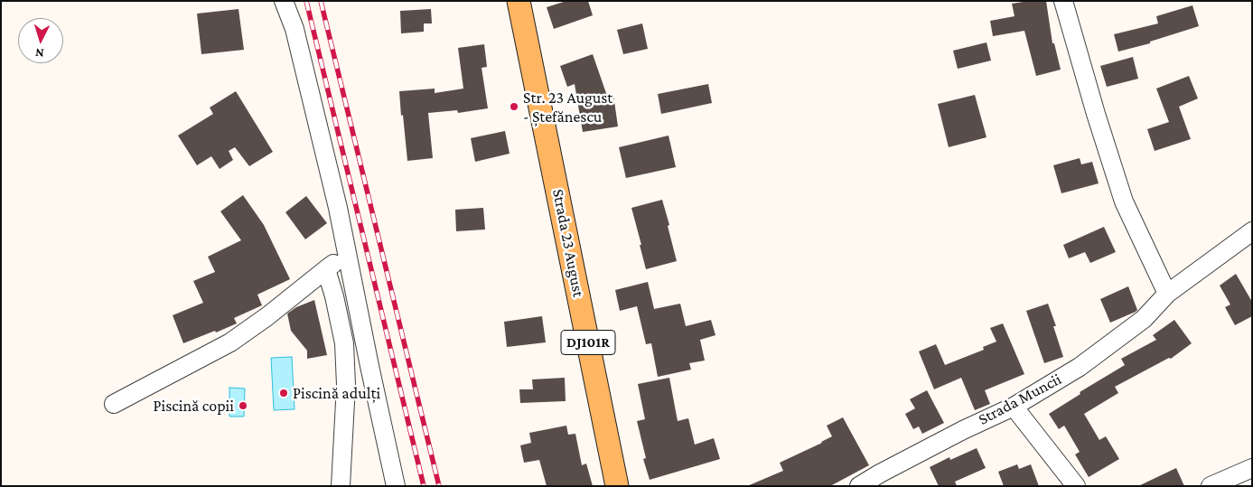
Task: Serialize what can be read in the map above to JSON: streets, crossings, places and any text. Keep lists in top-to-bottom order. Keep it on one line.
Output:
{"streets":{"main road":["Strada 23 August","DJ101R"],"street":["Strada Muncii"]},"places":["Str. 23 August - Ștefănescu","Piscină adulți","Piscină copii"],"north":"bottom"}
